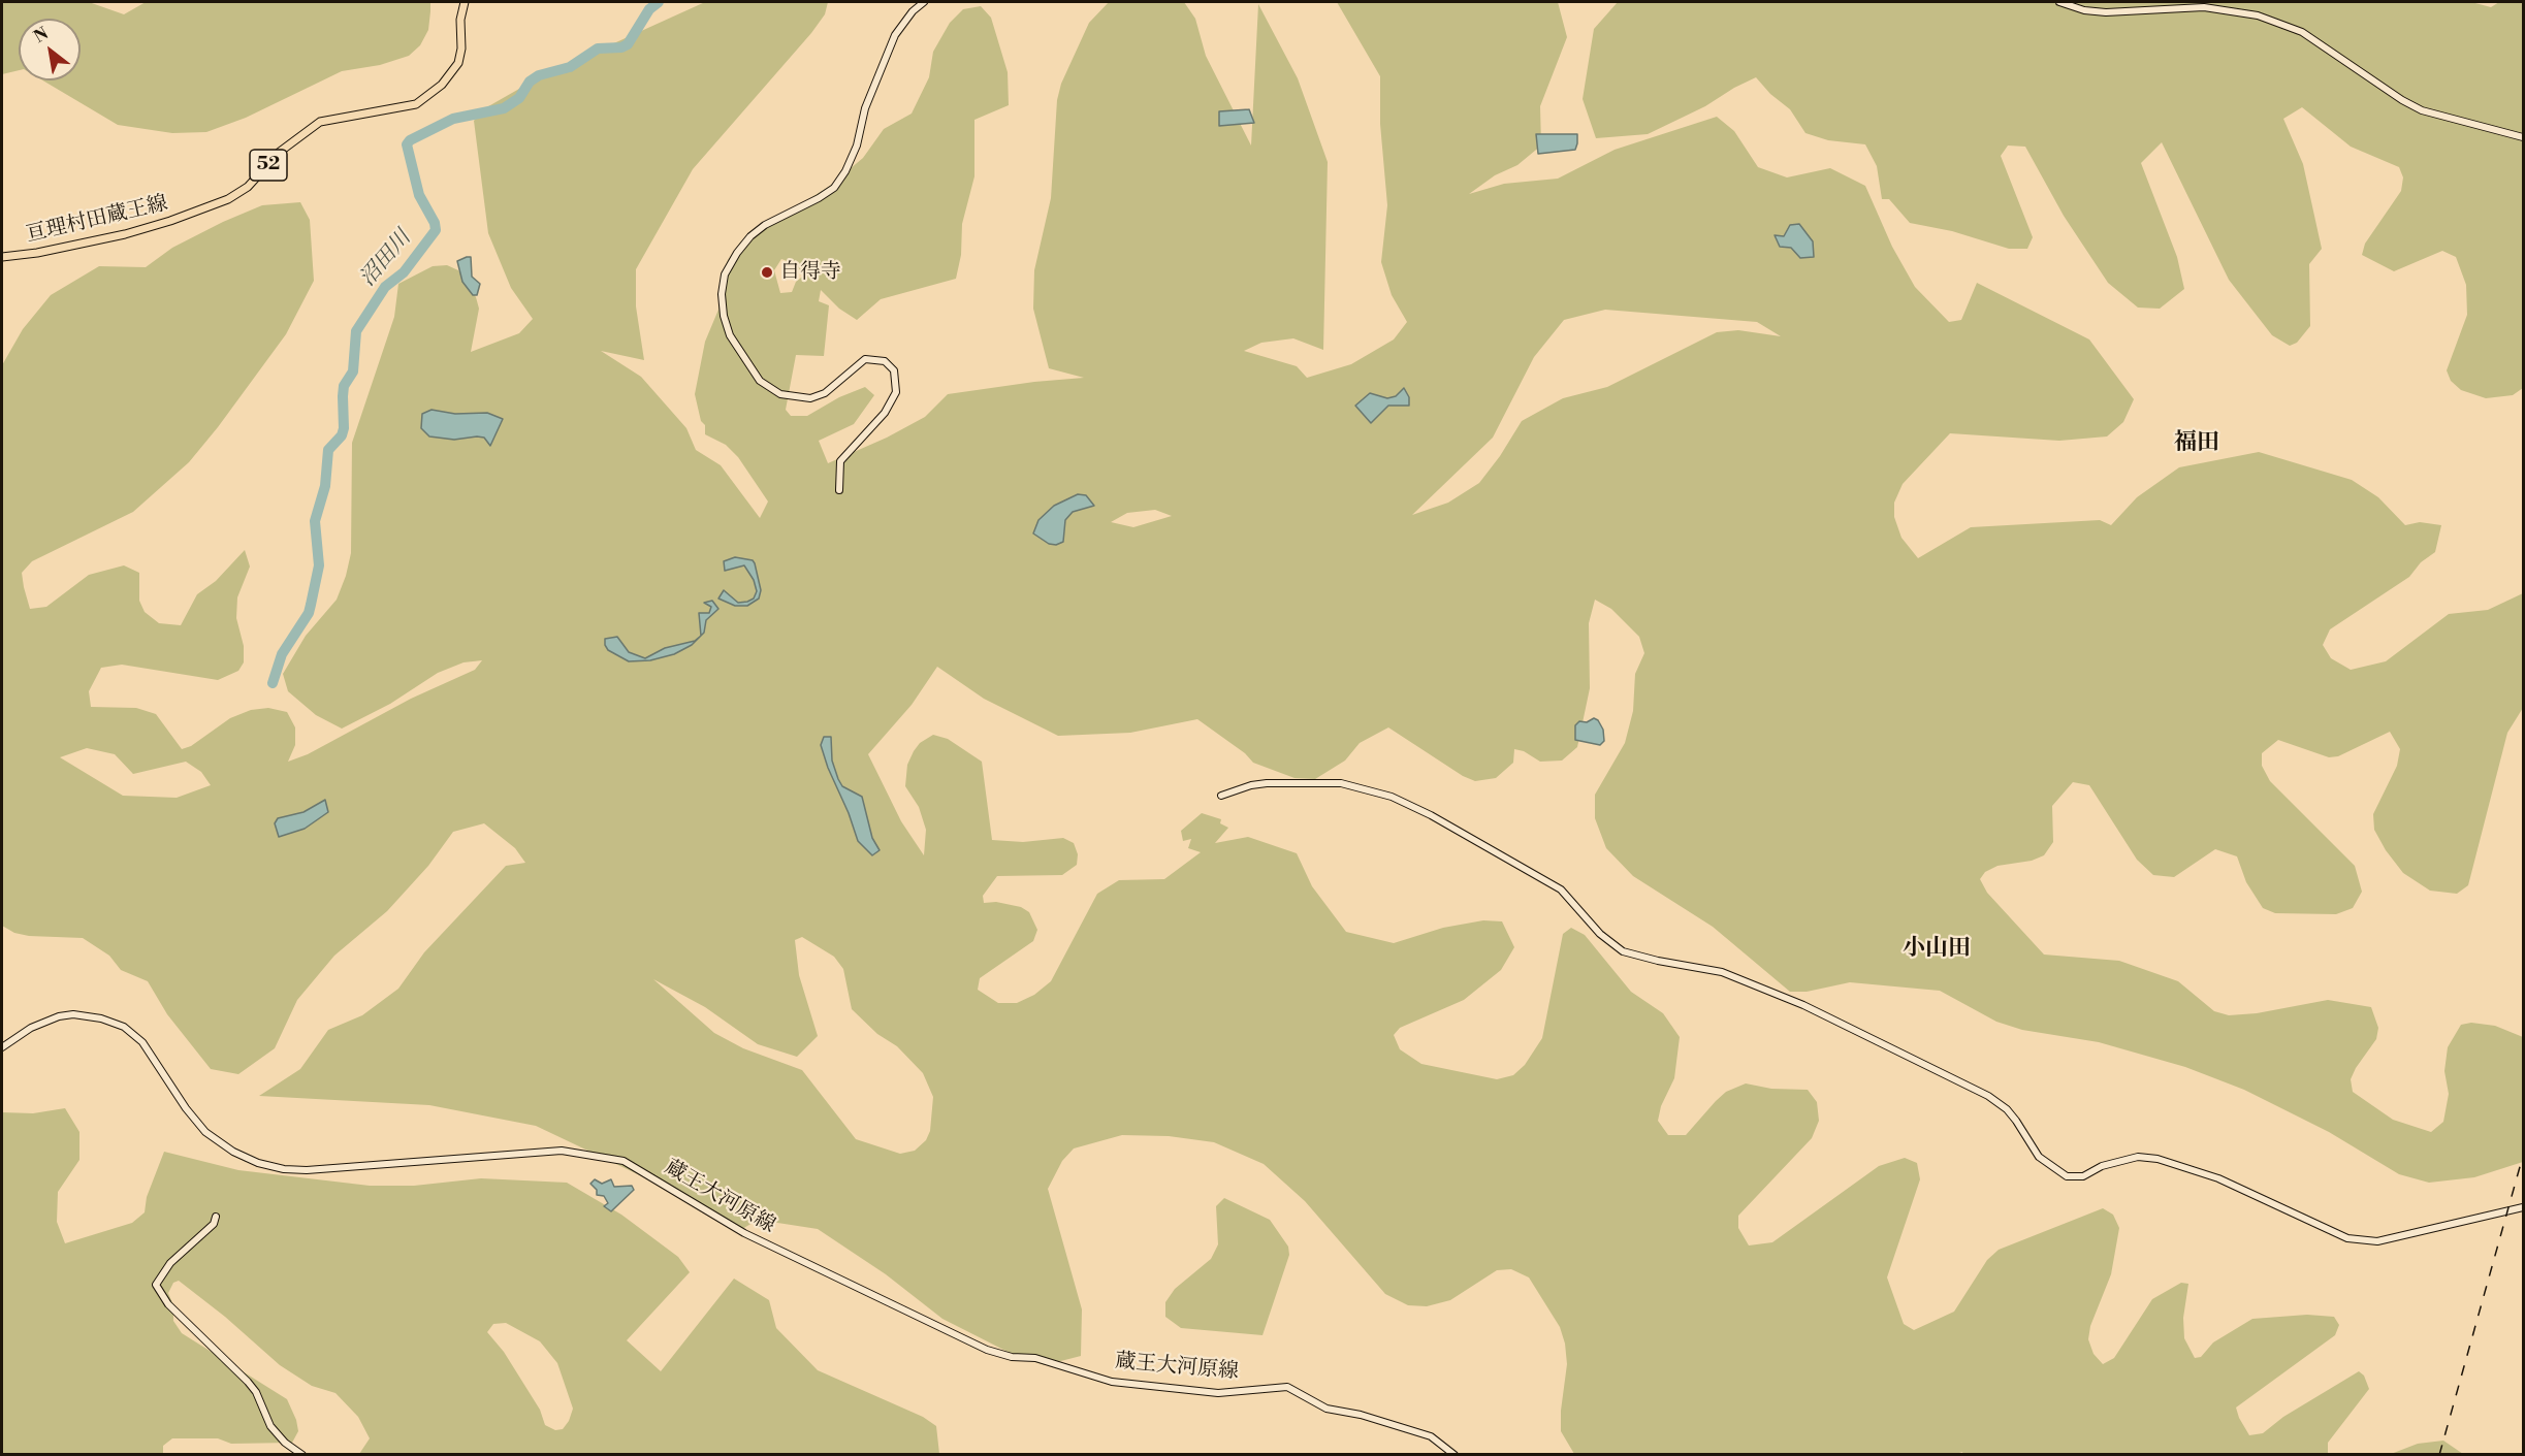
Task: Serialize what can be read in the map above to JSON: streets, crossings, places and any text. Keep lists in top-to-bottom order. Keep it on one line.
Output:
{"streets":{"main road":["52","亘理村田蔵王線"],"street":["蔵王大河原線"]},"districts":["福田","小山田"],"water":["沼田川"],"places":["自得寺"],"north":"top left"}
